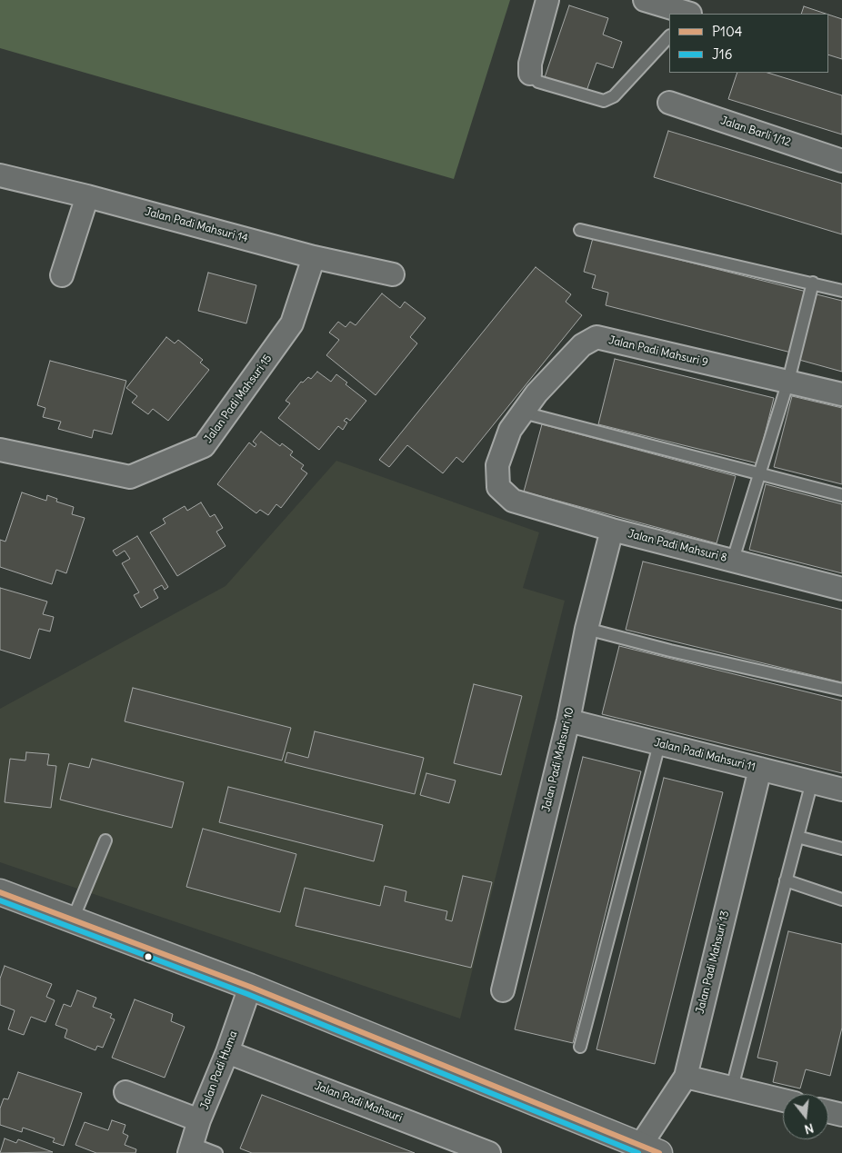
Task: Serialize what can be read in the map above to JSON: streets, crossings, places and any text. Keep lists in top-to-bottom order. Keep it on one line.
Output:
{"streets":{"street":["Jalan Barli 1/12","Jalan Padi Mahsuri 14","Jalan Padi Mahsuri 9","Jalan Padi Mahsuri 15","Jalan Padi Mahsuri 8","Jalan Padi Mahsuri 11","Jalan Padi Mahsuri 10","Jalan Padi Mahsuri 13","Jalan Padi Huma","Jalan Padi Mahsuri"]},"crossings":[["Jalan Padi Mahsuri 14","Jalan Padi Mahsuri 15"],["Jalan Padi Mahsuri 9","Jalan Padi Mahsuri 8"],["Jalan Padi Mahsuri 8","Jalan Padi Mahsuri 10"],["Jalan Padi Mahsuri 11","Jalan Padi Mahsuri 10"],["Jalan Padi Mahsuri 11","Jalan Padi Mahsuri 13"],["Jalan Padi Huma","Jalan Padi Mahsuri"]],"lines":["transit line P104","transit line J16"],"legend":["P104","J16"],"north":"bottom"}
